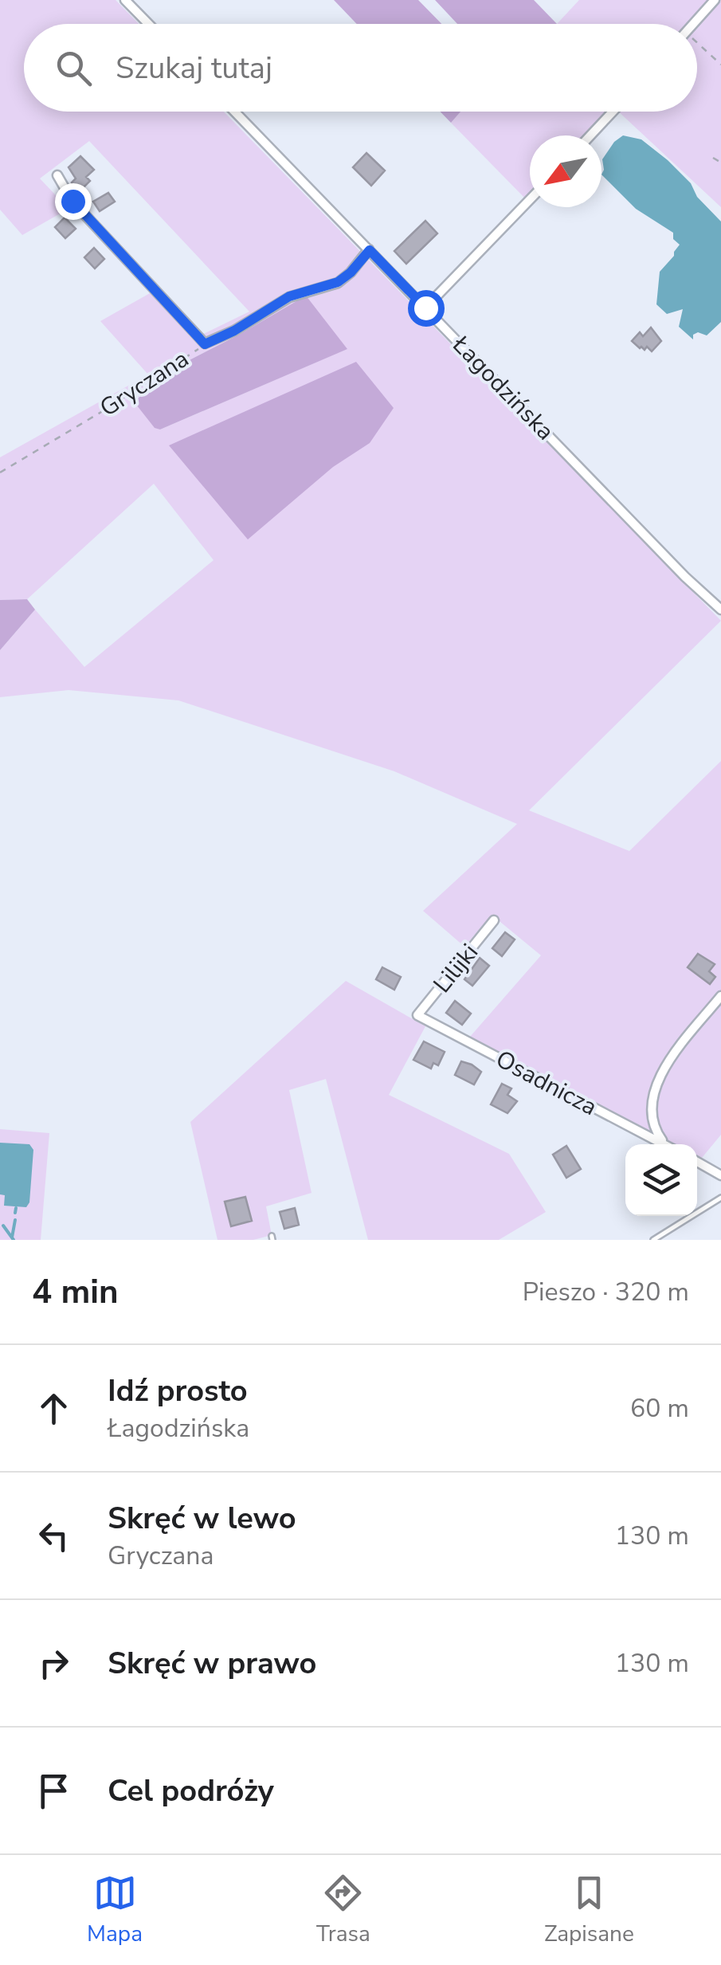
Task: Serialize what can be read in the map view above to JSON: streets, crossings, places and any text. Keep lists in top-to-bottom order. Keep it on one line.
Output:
{"streets":{"street":["Gryczana","Łagodzińska","Lilijki","Osadnicza"]},"crossings":[["Gryczana","Łagodzińska"],["Lilijki","Osadnicza"]],"north":"bottom left","page":{"search":"Szukaj tutaj","heading":["4 min","Pieszo · 320 m"],"list":[["Idź prosto","Łagodzińska","60 m"],["Skręć w lewo","Gryczana","130 m"],["Skręć w prawo","130 m"],"Cel podróży"],"nav":["Mapa","Trasa","Zapisane"]}}
